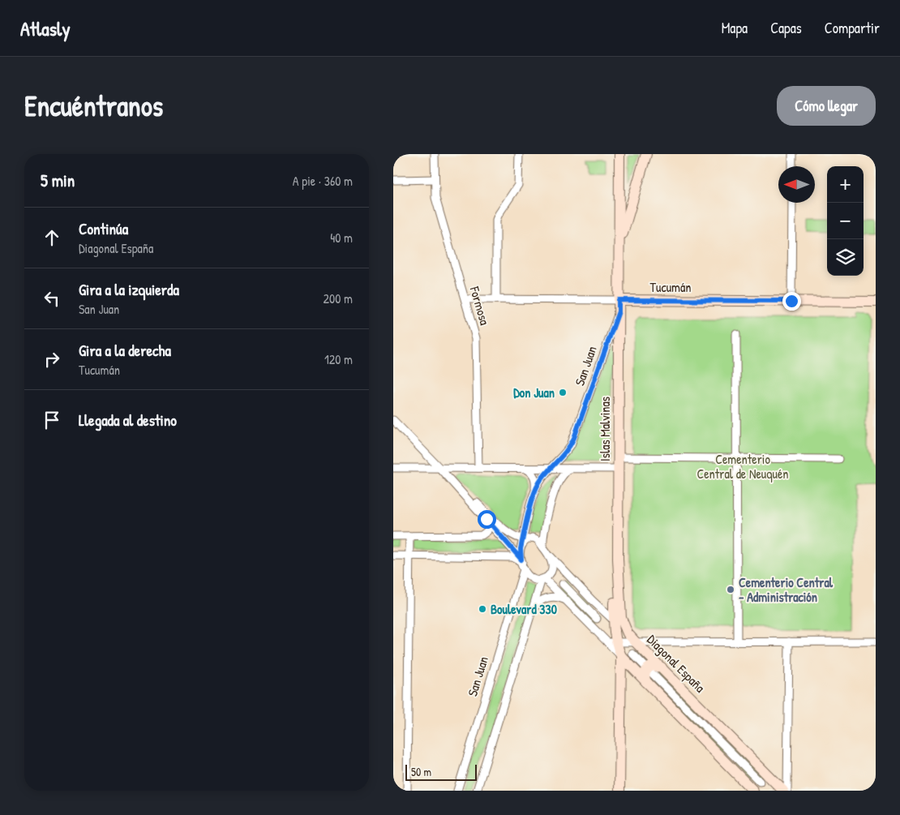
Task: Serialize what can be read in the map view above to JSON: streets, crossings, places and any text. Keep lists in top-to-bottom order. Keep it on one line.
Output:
{"streets":{"main road":["Tucumán","Islas Malvinas","Diagonal España"],"street":["Formosa","San Juan"]},"crossings":[["Tucumán","Formosa"],["Tucumán","Islas Malvinas"],["San Juan","Islas Malvinas"],["San Juan","Diagonal España"],["Islas Malvinas","Diagonal España"]],"parks":["Cementerio Central de Neuquén"],"places":["Don Juan","Cementerio Central - Administración","Boulevard 330"],"scale_bar":"50 m","north":"left","page":{"header":"Atlasly","nav":["Mapa","Capas","Compartir"],"buttons":"Cómo llegar","title":"Encuéntranos","heading":["5 min","A pie · 360 m"],"map_buttons":["+","−"],"list":[["Continúa","Diagonal España","40 m"],["Gira a la izquierda","San Juan","200 m"],["Gira a la derecha","Tucumán","120 m"],"Llegada al destino"],"scale":"50 m"}}
